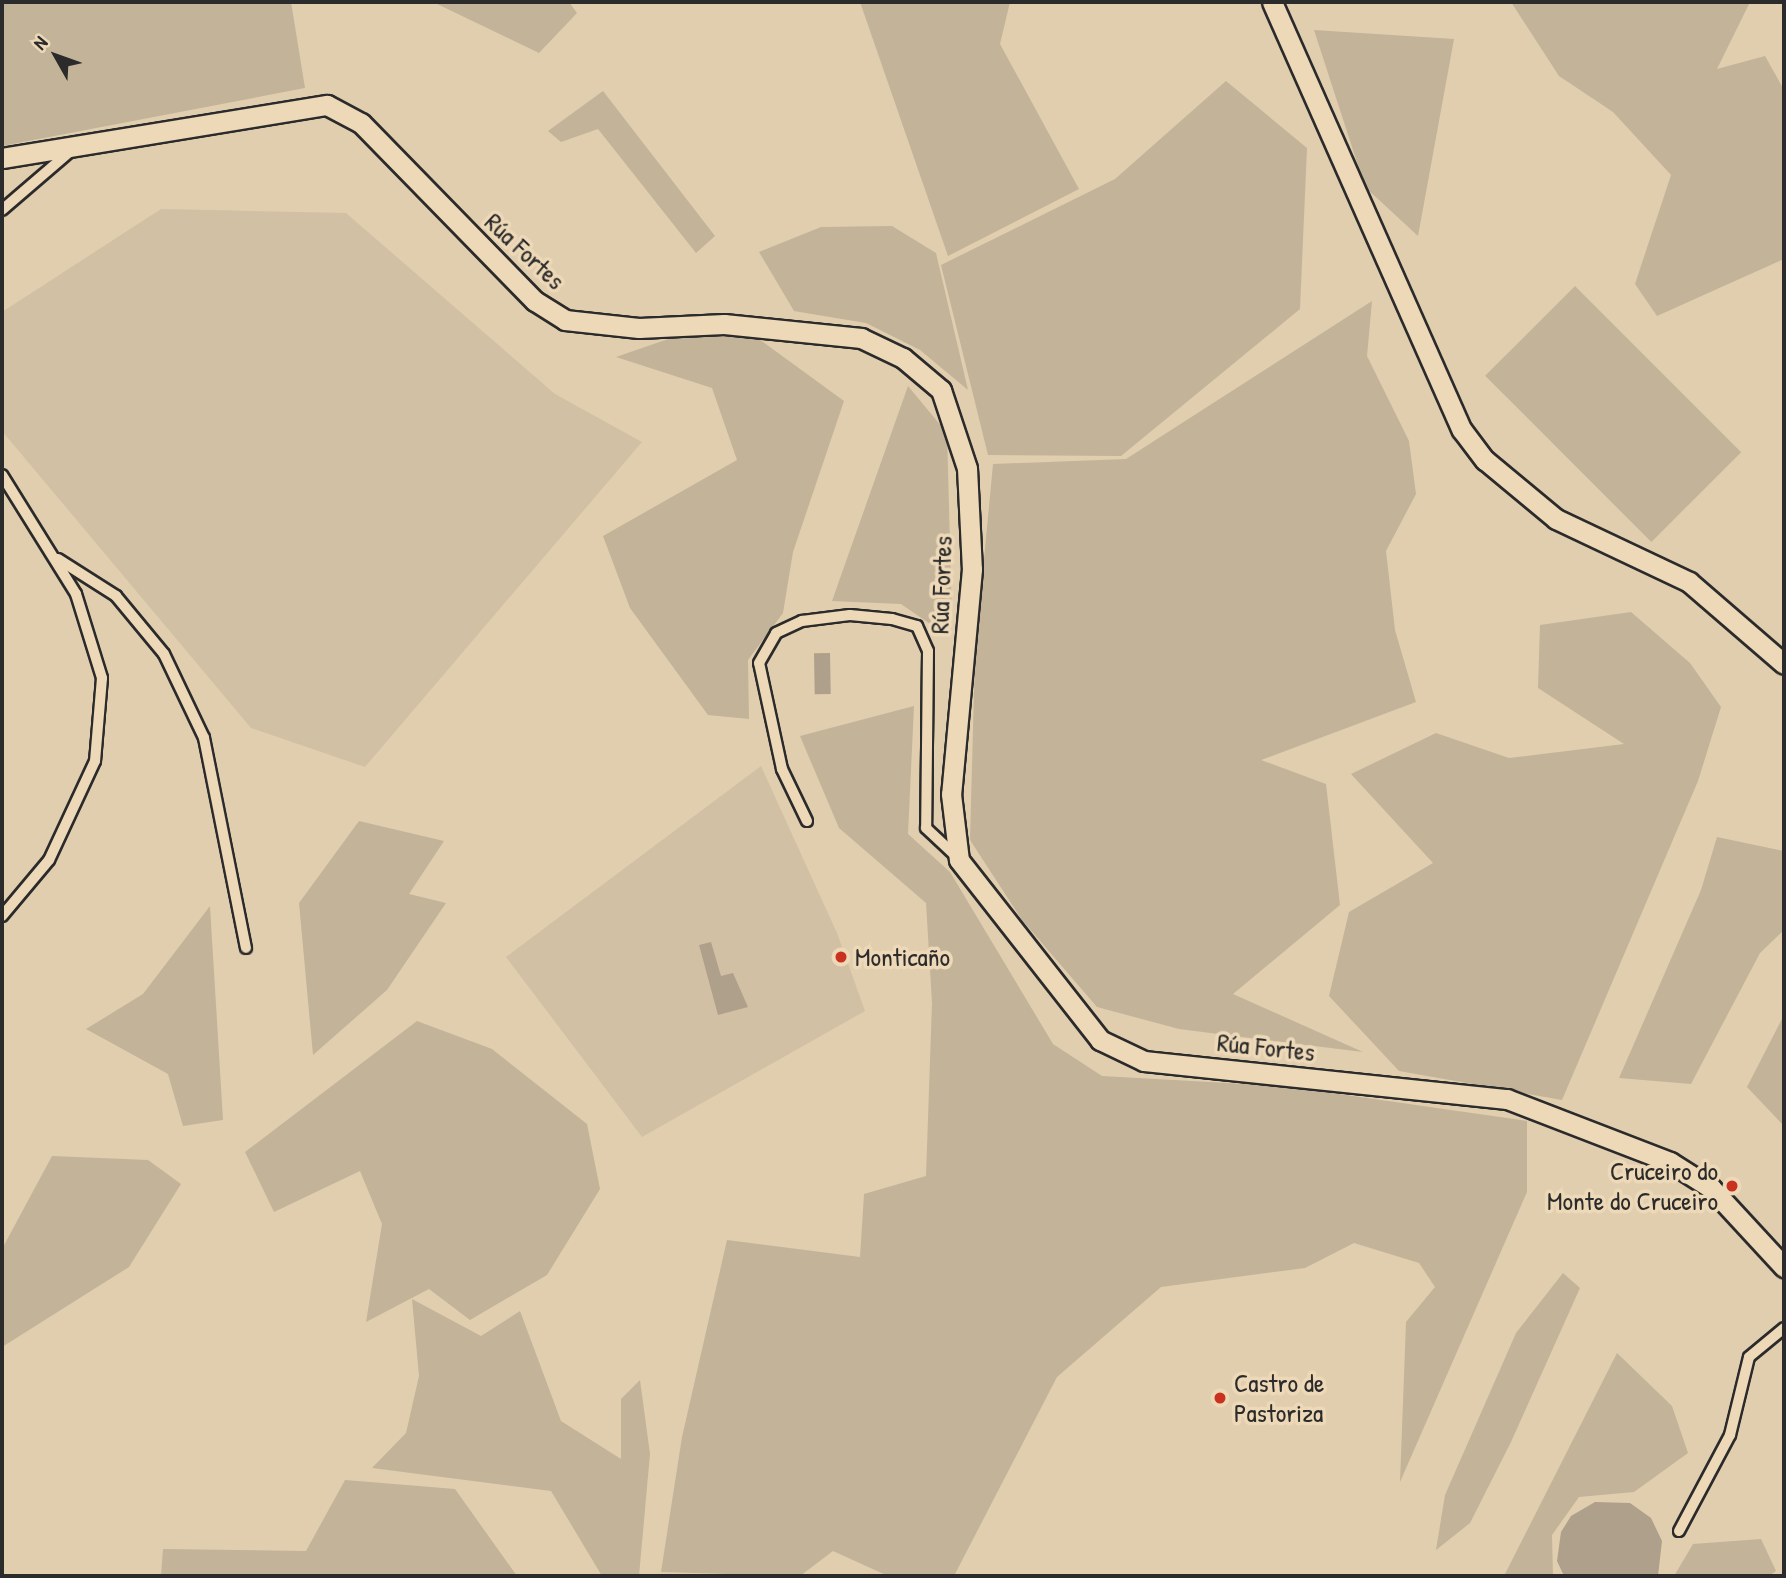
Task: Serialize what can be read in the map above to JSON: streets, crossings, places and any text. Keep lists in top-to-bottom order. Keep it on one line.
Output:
{"streets":{"street":["Rúa Fortes"]},"places":["Monticaño","Cruceiro do Monte do Cruceiro","Castro de Pastoriza"],"north":"top left"}
